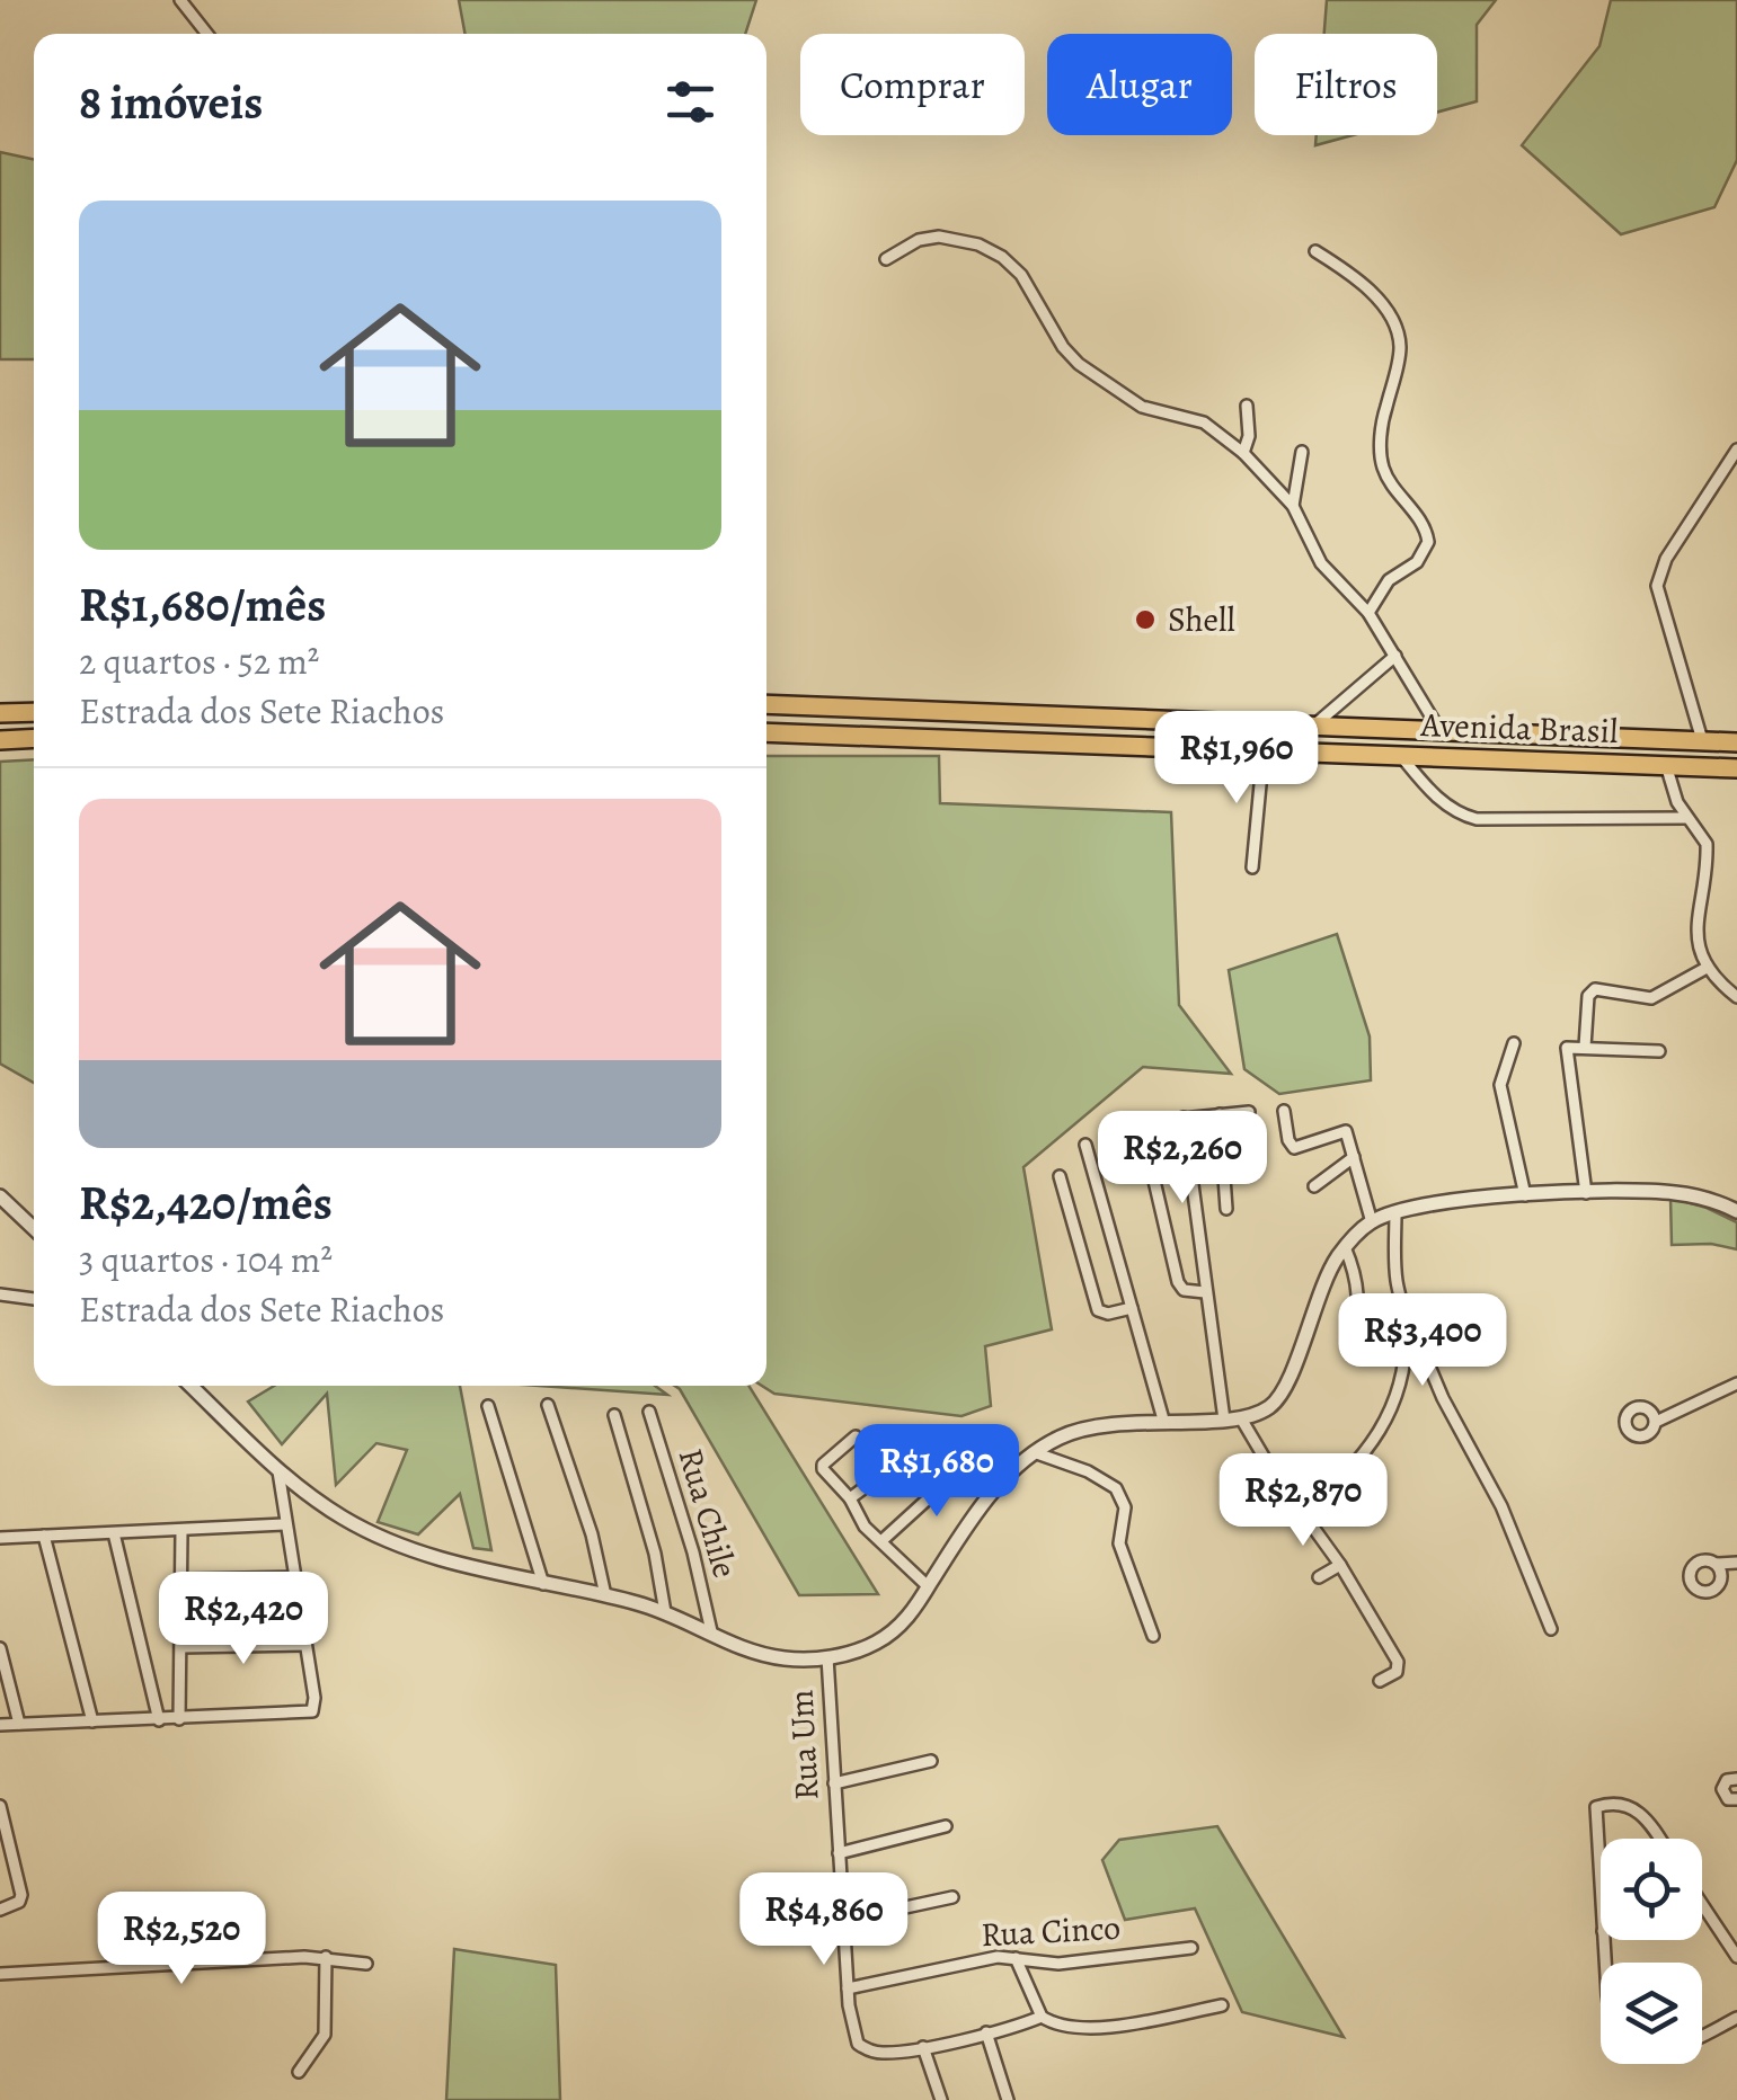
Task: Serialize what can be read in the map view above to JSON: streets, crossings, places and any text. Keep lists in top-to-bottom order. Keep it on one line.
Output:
{"streets":{"highway":["Avenida Brasil"],"street":["Rua Chile","Rua Um","Rua Cinco"]},"crossings":[["Rua Um","Rua Cinco"]],"places":["Shell"],"page":{"chip":["Comprar","Alugar","Filtros"],"heading":"8 imóveis","list":[{"name":"R$1,680/mês","note":"2 quartos · 52 m² · Estrada dos Sete Riachos"},{"name":"R$2,420/mês","note":"3 quartos · 104 m² · Estrada dos Sete Riachos"}],"price":["R$1,960","R$2,260","R$3,400","R$1,680","R$2,870","R$2,420","R$4,860","R$2,520"]}}
